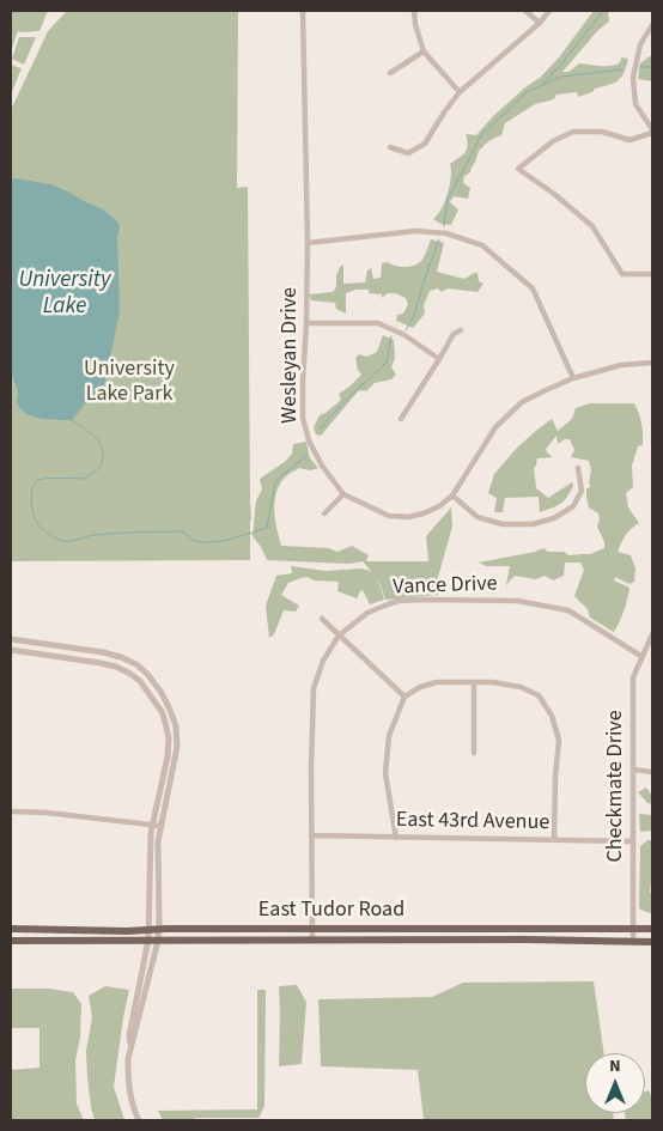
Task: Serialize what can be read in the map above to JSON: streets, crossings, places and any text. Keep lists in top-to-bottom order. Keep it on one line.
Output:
{"streets":{"main road":["East Tudor Road"],"street":["Wesleyan Drive","Vance Drive","Checkmate Drive","East 43rd Avenue"]},"crossings":[["Vance Drive","Checkmate Drive"],["Vance Drive","East 43rd Avenue"],["Vance Drive","East Tudor Road"],["Checkmate Drive","East 43rd Avenue"],["Checkmate Drive","East Tudor Road"]],"water":["University Lake"],"parks":["University Lake Park"],"north":"top"}
